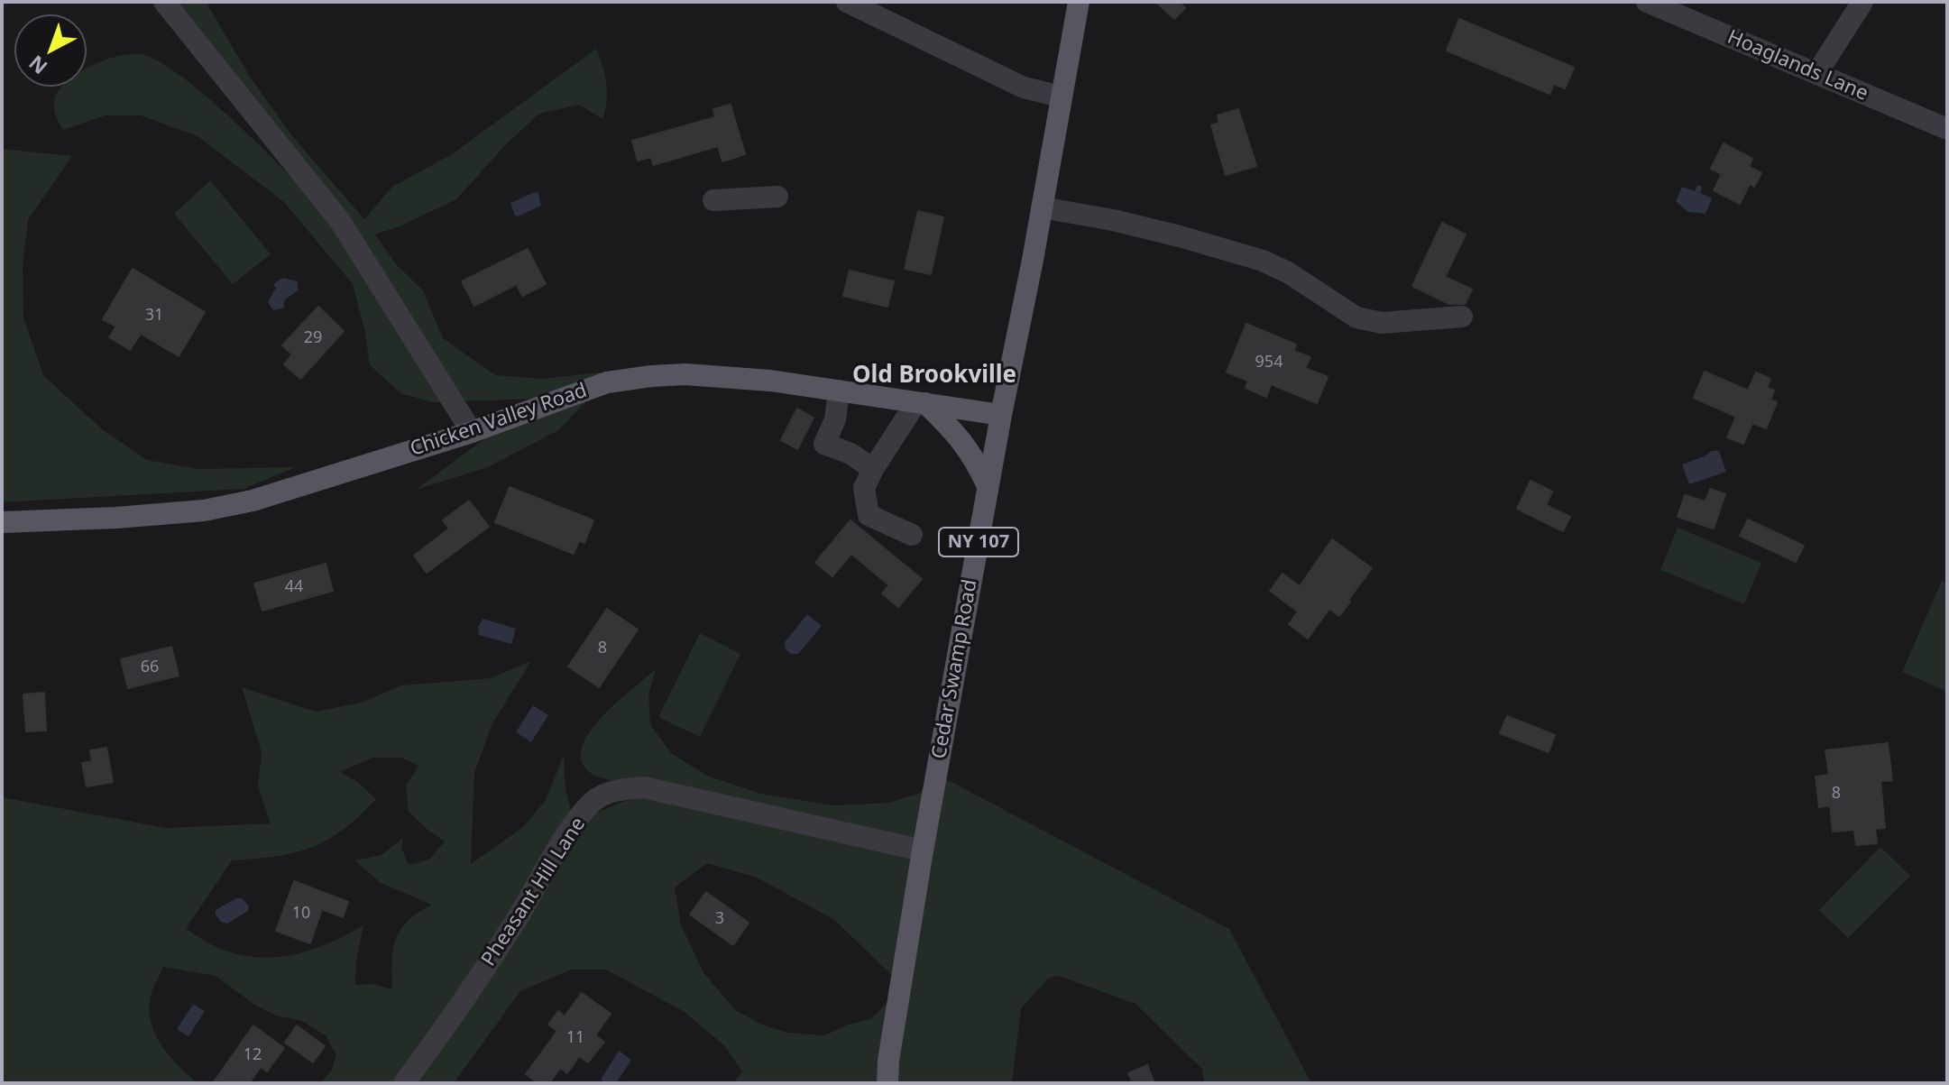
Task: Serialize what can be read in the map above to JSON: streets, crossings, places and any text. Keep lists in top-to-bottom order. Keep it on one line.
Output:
{"streets":{"main road":["Chicken Valley Road","NY 107","Cedar Swamp Road"],"street":["Hoaglands Lane","Pheasant Hill Lane"]},"crossings":[["Chicken Valley Road","Cedar Swamp Road"],["Cedar Swamp Road","Pheasant Hill Lane"]],"districts":["Old Brookville"],"house_numbers":["31","29","954","44","8","66","8","10","3","11","12"],"north":"bottom left"}
